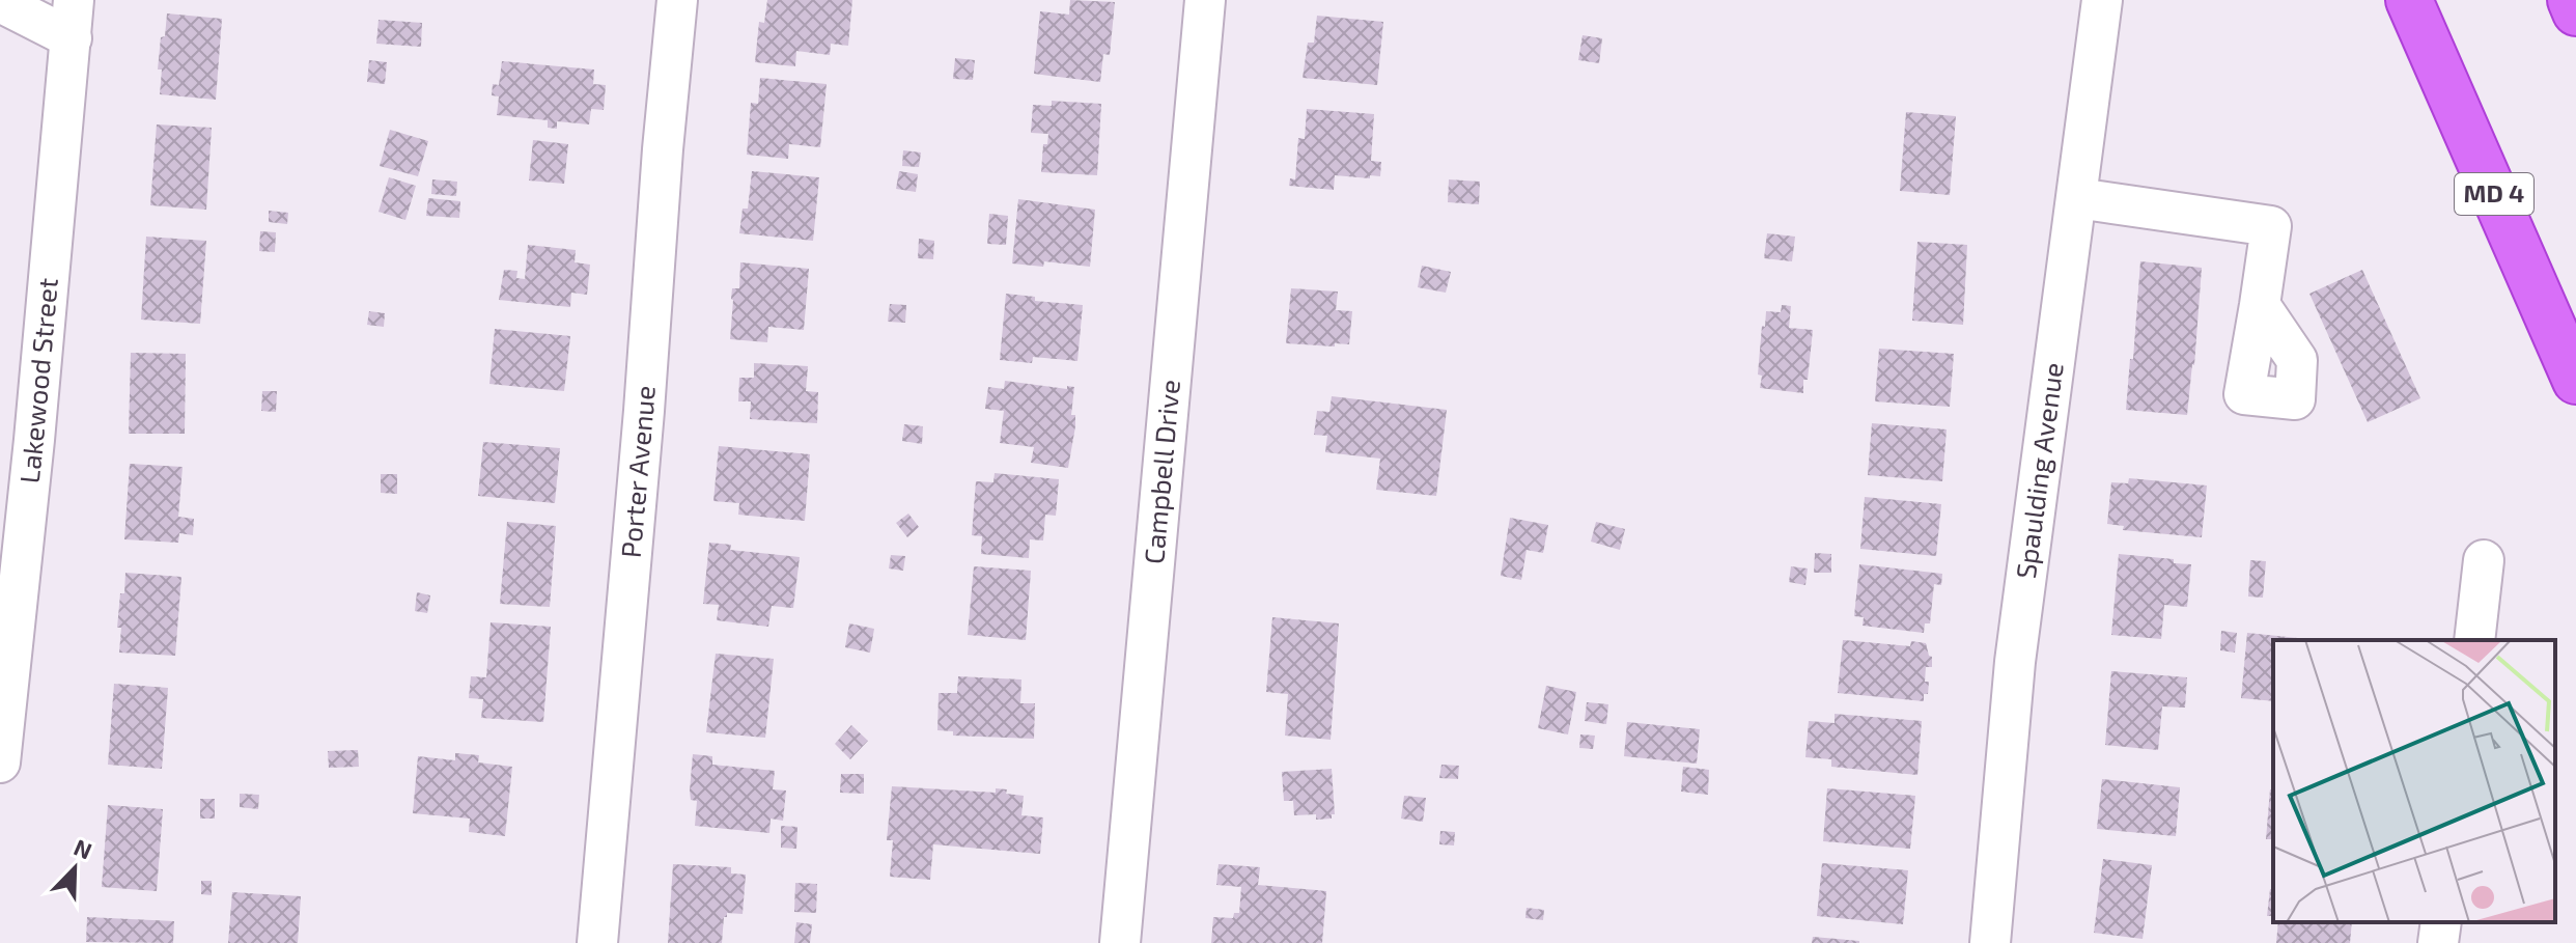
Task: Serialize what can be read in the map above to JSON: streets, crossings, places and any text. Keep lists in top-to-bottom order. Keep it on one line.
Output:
{"streets":{"highway":["MD 4"],"street":["Lakewood Street","Spaulding Avenue","Porter Avenue","Campbell Drive"]},"north":"top right"}
